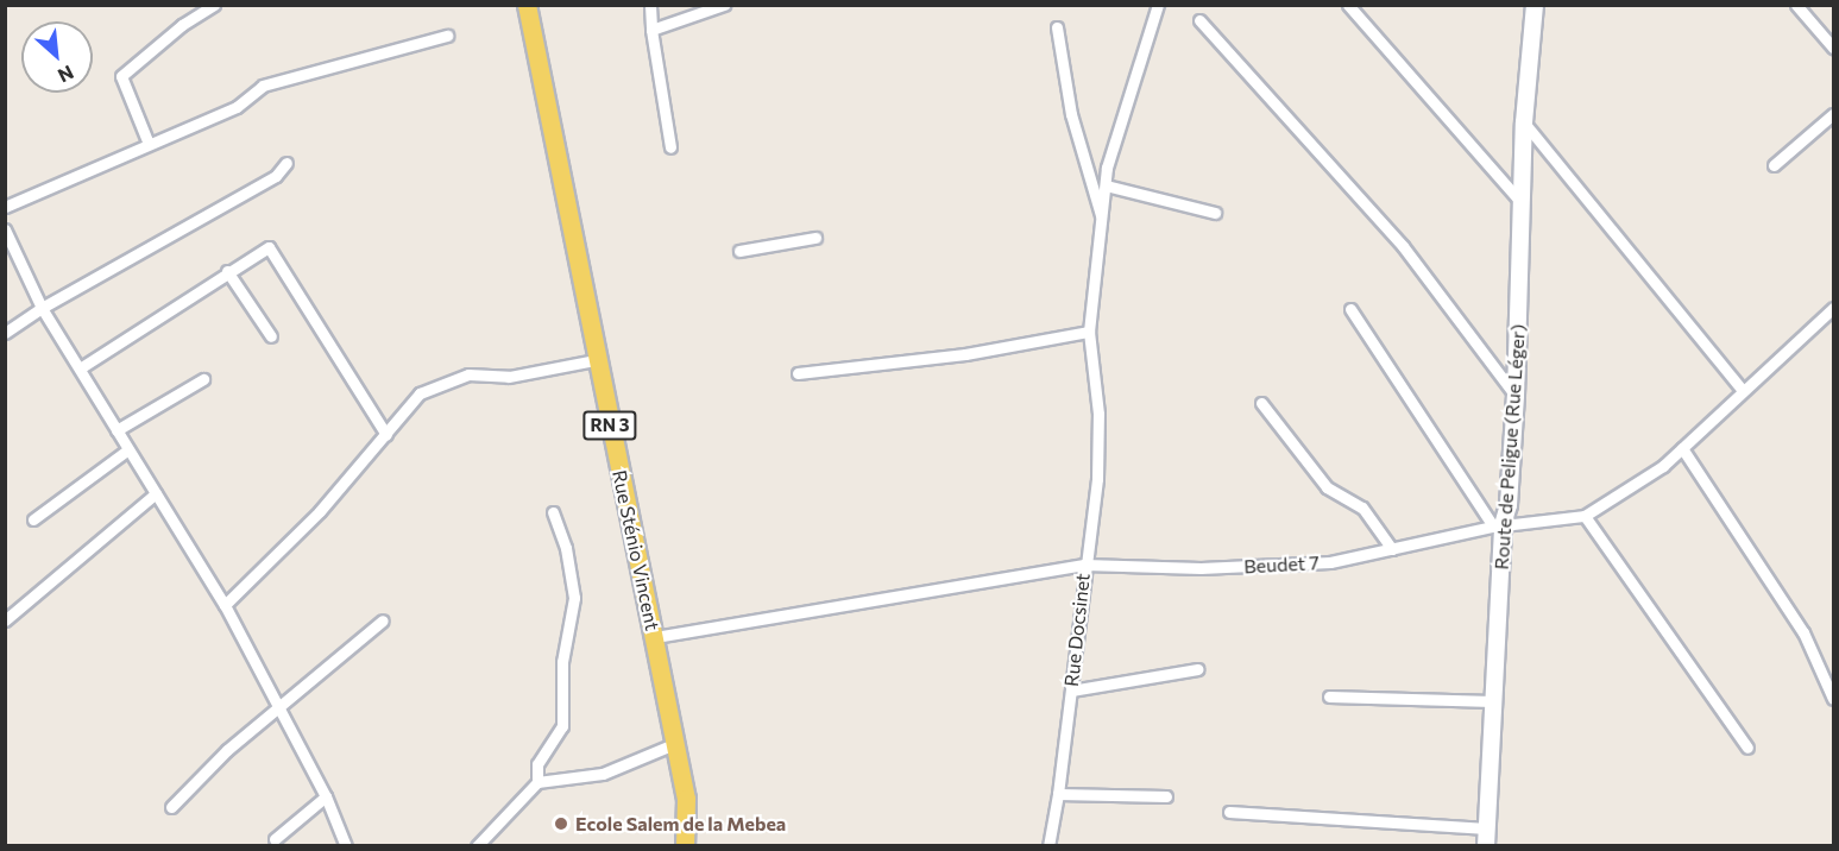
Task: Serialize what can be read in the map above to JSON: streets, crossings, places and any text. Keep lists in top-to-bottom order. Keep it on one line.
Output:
{"streets":{"main road":["RN 3","Rue Sténio Vincent"],"street":["Route de Peligue (Rue Léger)","Beudet 7","Rue Docsinet"]},"crossings":[["Route de Peligue (Rue Léger)","Beudet 7"],["Rue Sténio Vincent","Beudet 7"],["Beudet 7","Rue Docsinet"]],"places":["Ecole Salem de la Mebea"],"north":"bottom right"}
